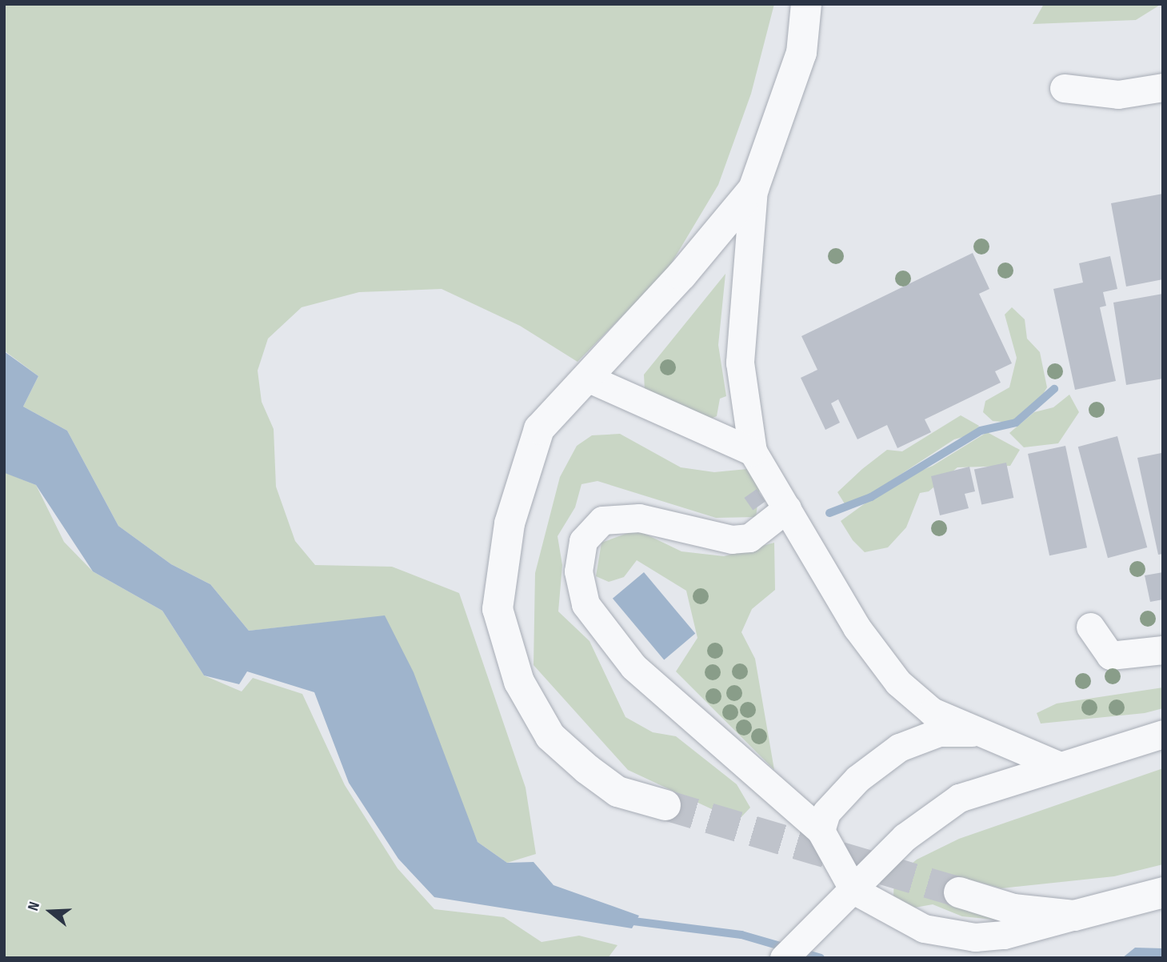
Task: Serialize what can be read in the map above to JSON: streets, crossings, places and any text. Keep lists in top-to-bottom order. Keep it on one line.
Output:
{"north":"left"}
